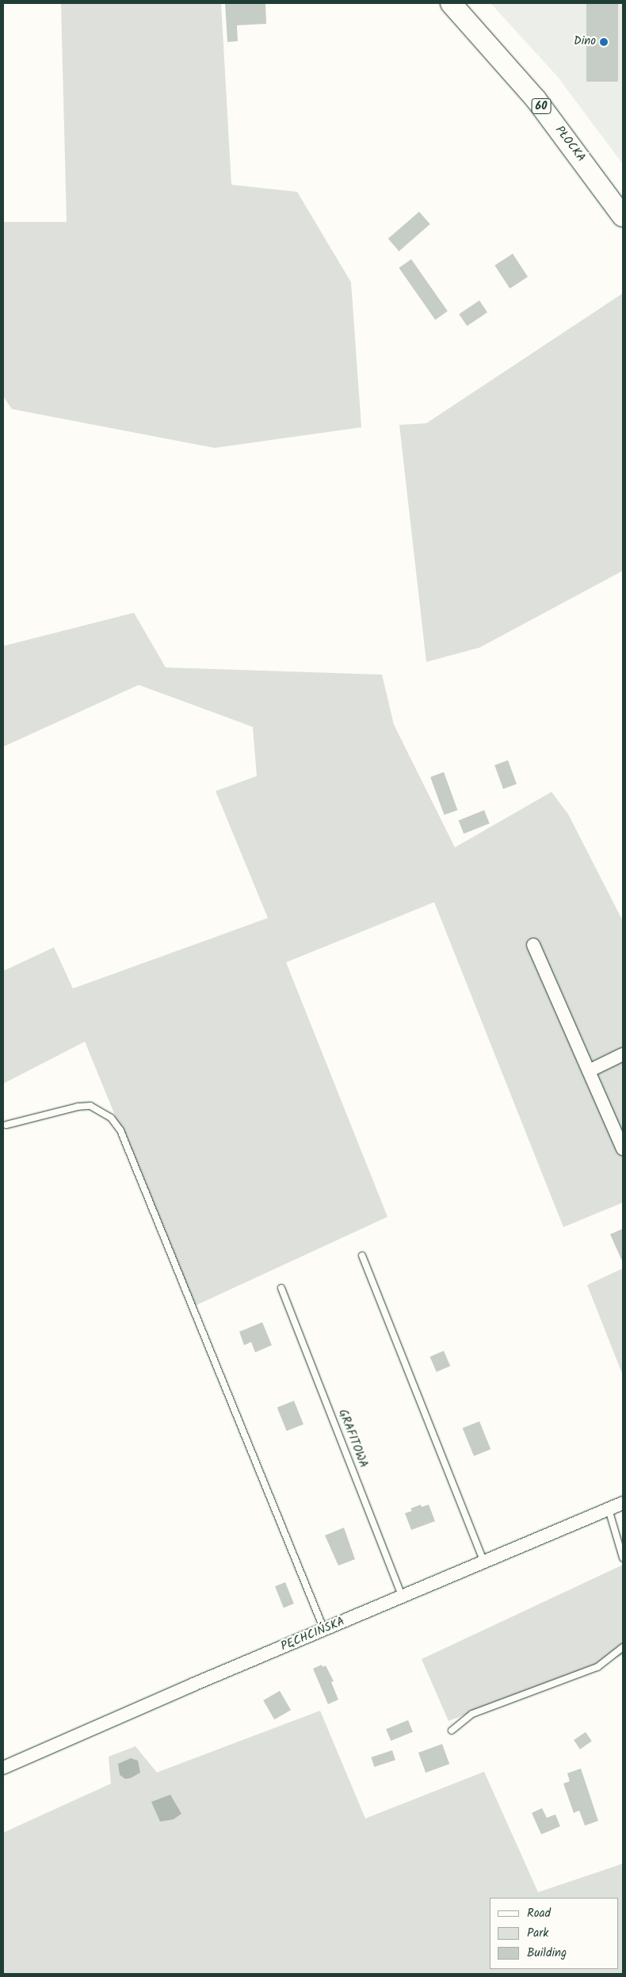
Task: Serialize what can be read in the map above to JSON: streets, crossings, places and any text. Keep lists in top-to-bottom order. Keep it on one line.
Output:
{"streets":{"main road":["60","PŁOCKA"],"street":["PĘCHCIŃSKA"],"lane":["GRAFITOWA"]},"crossings":[["GRAFITOWA","PĘCHCIŃSKA"]],"places":["Dino"],"legend":["Road","Park","Building"]}
